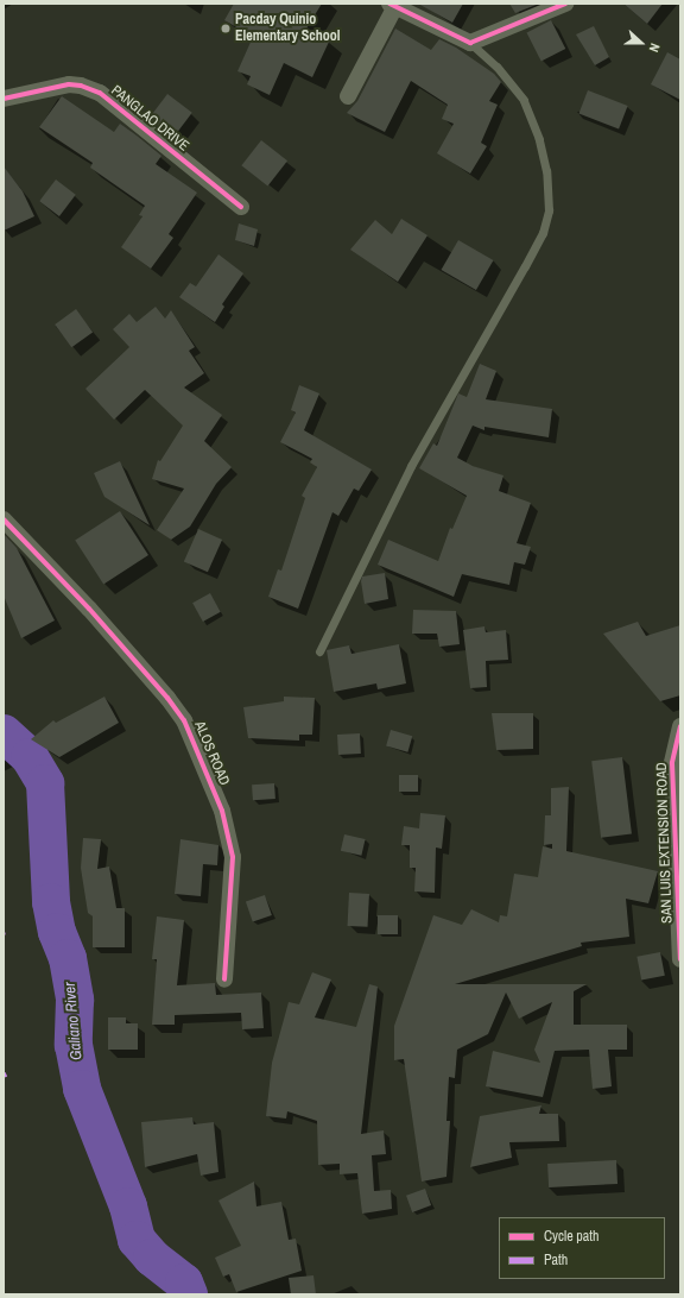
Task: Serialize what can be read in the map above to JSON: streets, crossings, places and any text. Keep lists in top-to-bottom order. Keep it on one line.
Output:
{"streets":{"street":["PANGLAO DRIVE","ALOS ROAD","SAN LUIS EXTENSION ROAD"]},"water":["Galiano River"],"places":["Pacday Quinio Elementary School"],"legend":["Cycle path","Path"],"north":"right"}
